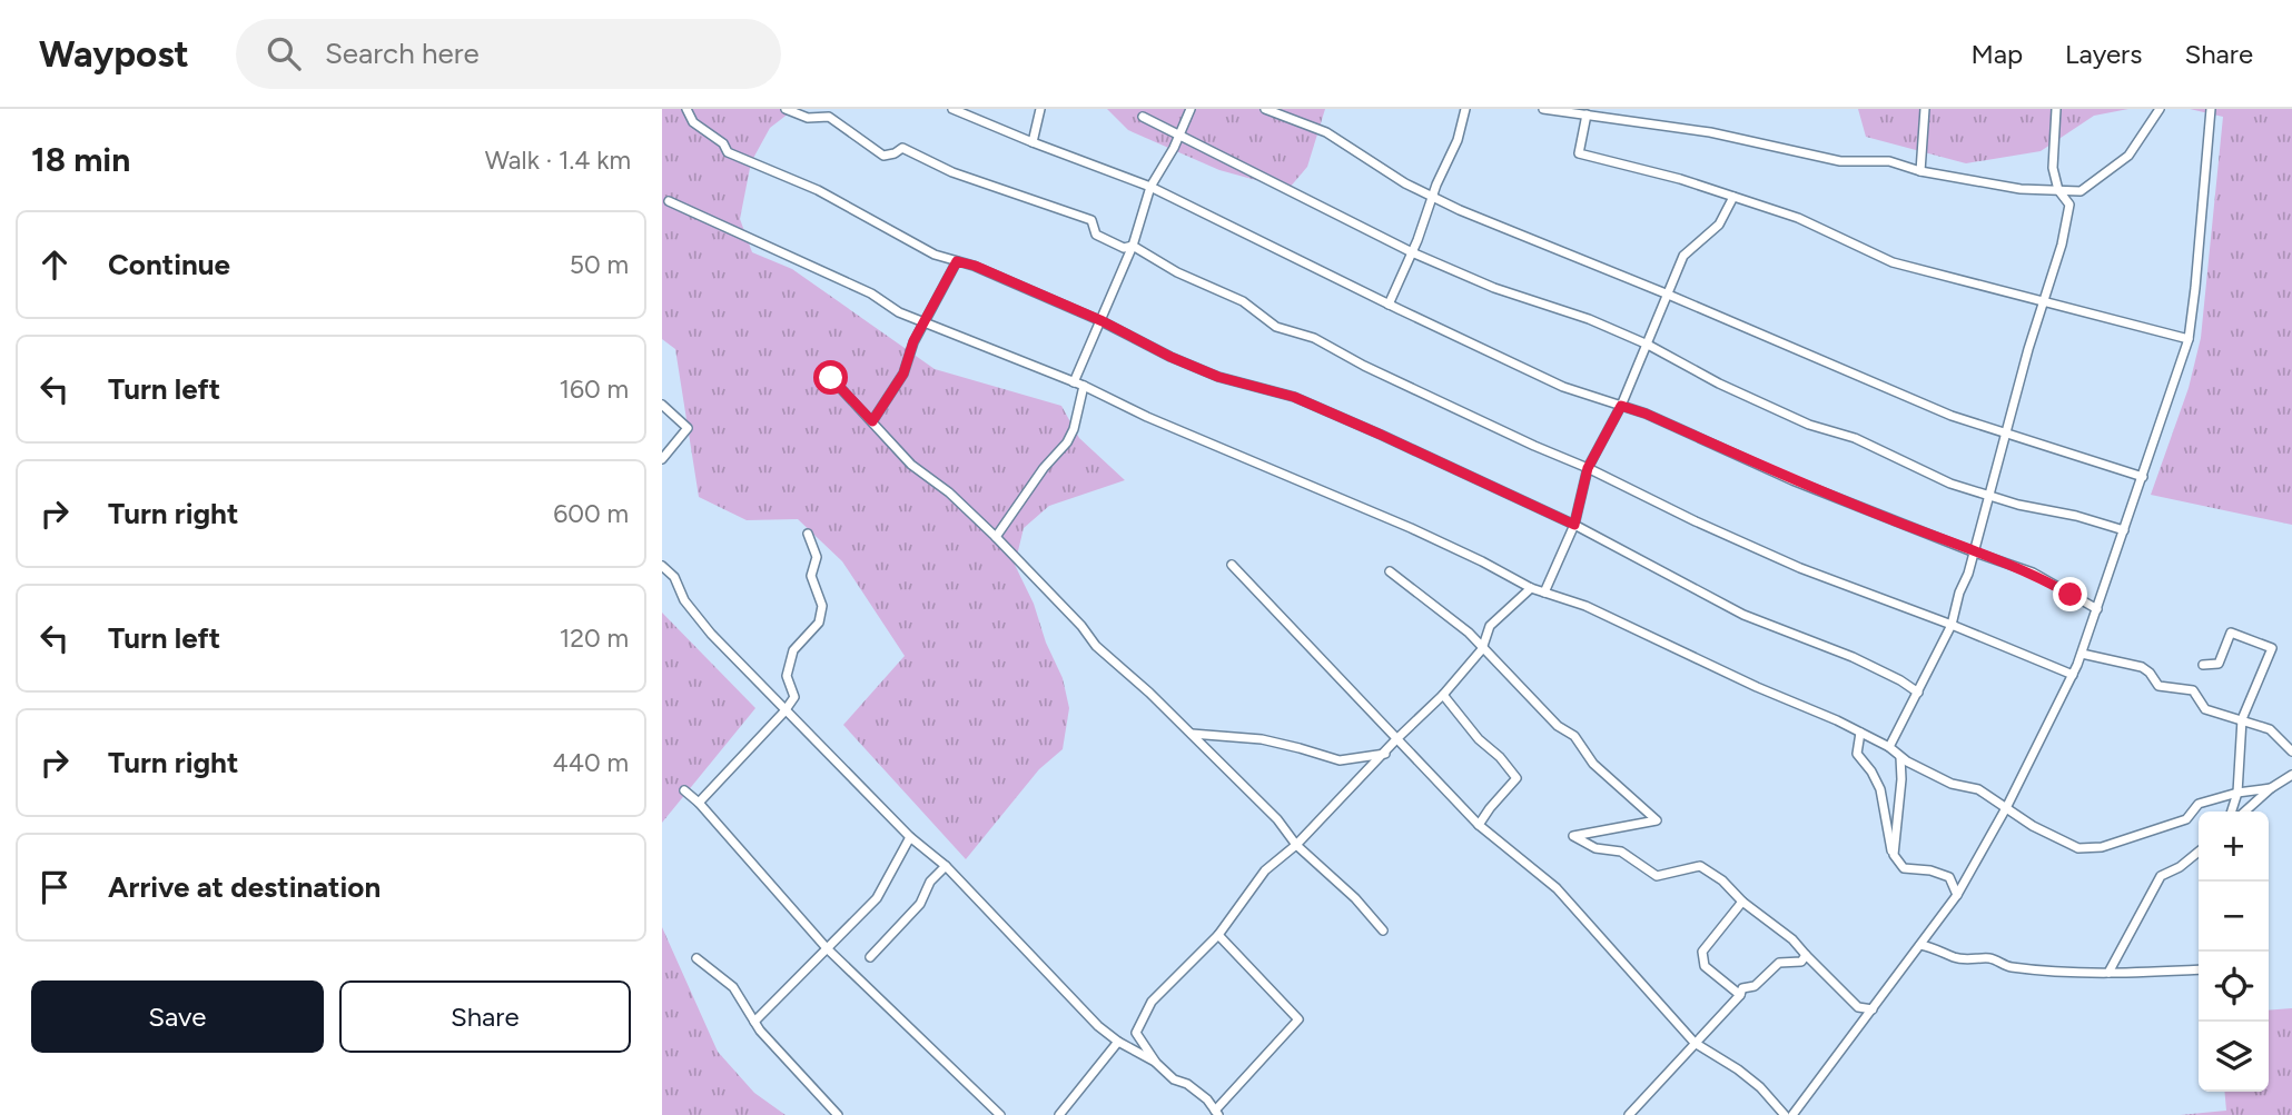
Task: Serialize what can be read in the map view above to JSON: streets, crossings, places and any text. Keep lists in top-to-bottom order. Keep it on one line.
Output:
{"page":{"header":"Waypost","search":"Search here","nav":["Map","Layers","Share"],"heading":["18 min","Walk · 1.4 km"],"list":[["Continue","50 m"],["Turn left","160 m"],["Turn right","600 m"],["Turn left","120 m"],["Turn right","440 m"],"Arrive at destination"],"map_buttons":["+","−"],"buttons":["Save","Share"]}}
